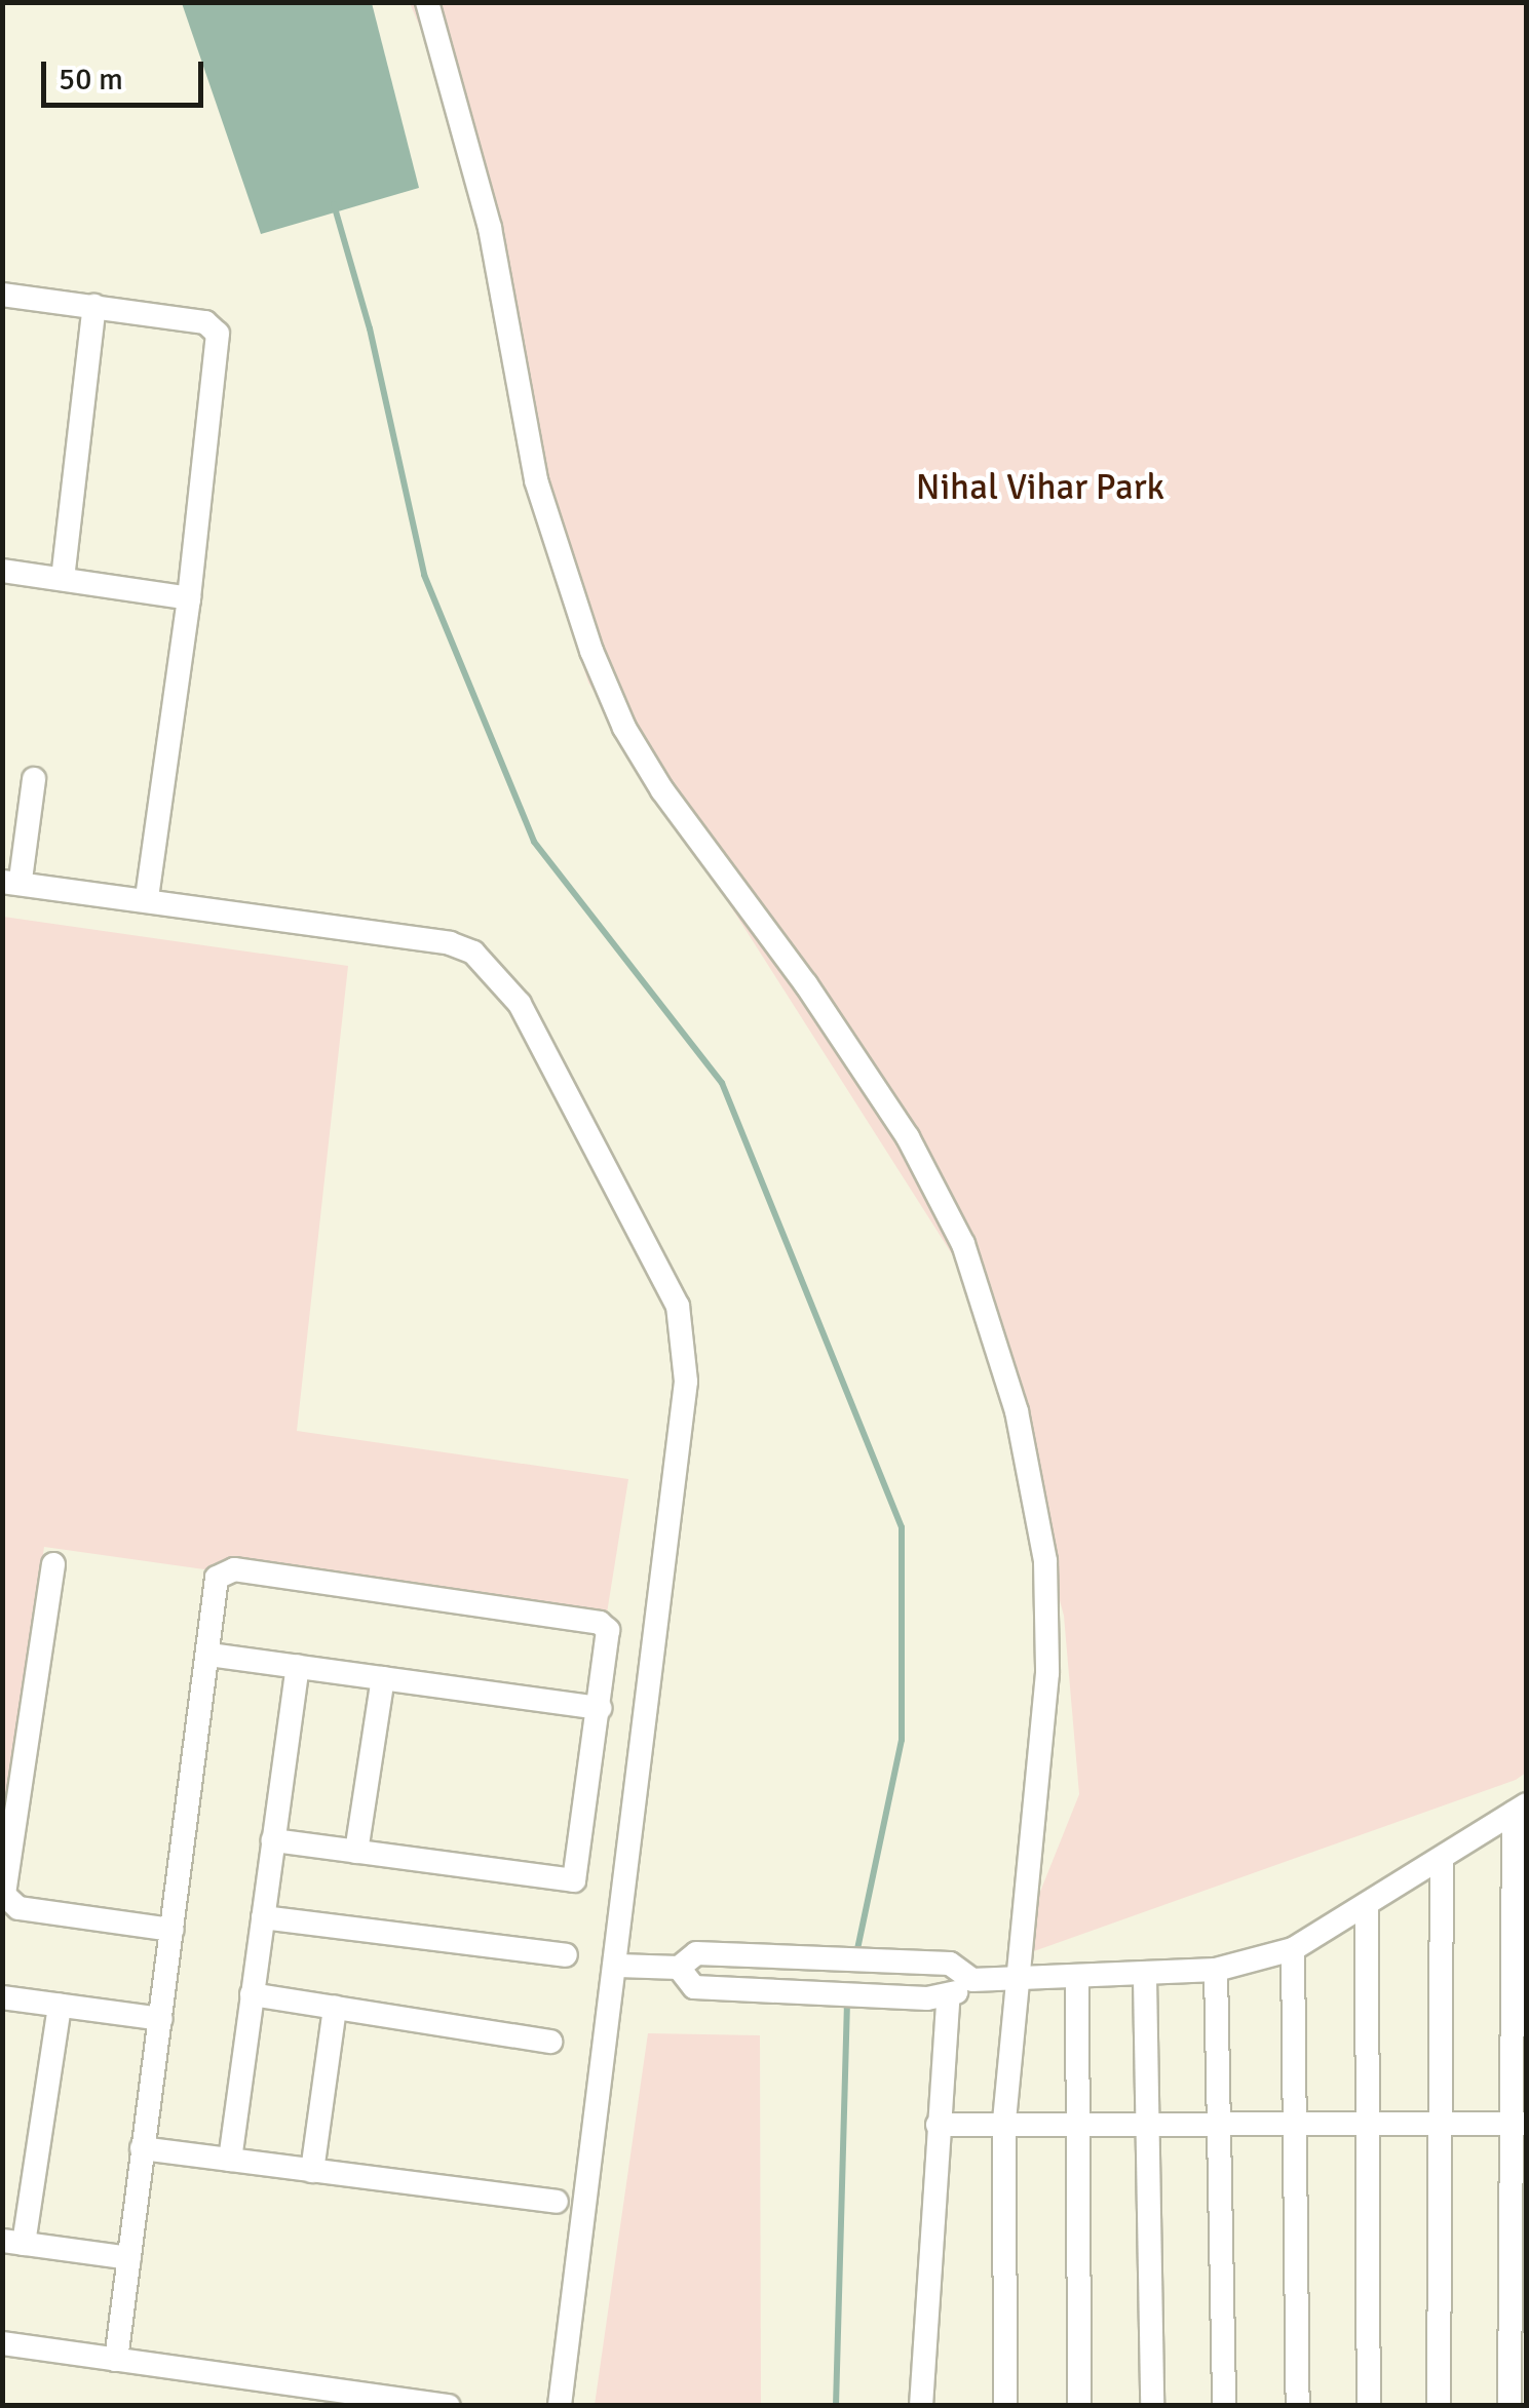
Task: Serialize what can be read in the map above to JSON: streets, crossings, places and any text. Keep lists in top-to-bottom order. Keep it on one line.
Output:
{"parks":["Nihal Vihar Park"],"scale_bar":"50 m"}
